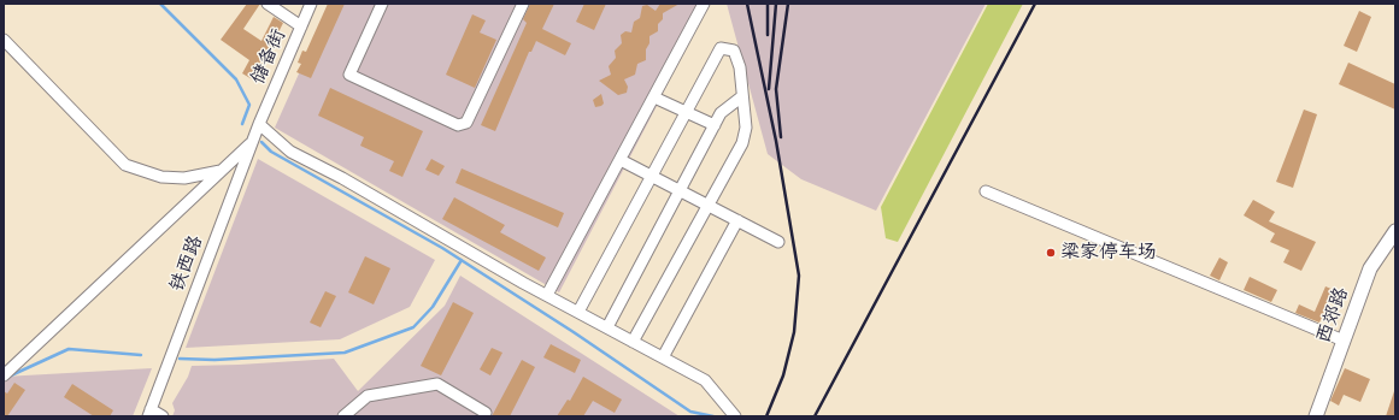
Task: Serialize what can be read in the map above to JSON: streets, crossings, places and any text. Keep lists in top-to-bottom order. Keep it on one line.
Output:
{"streets":{"main road":["西郊路"],"street":["储备街","铁西路"]},"crossings":[["储备街","铁西路"]],"places":["梁家停车场"]}
